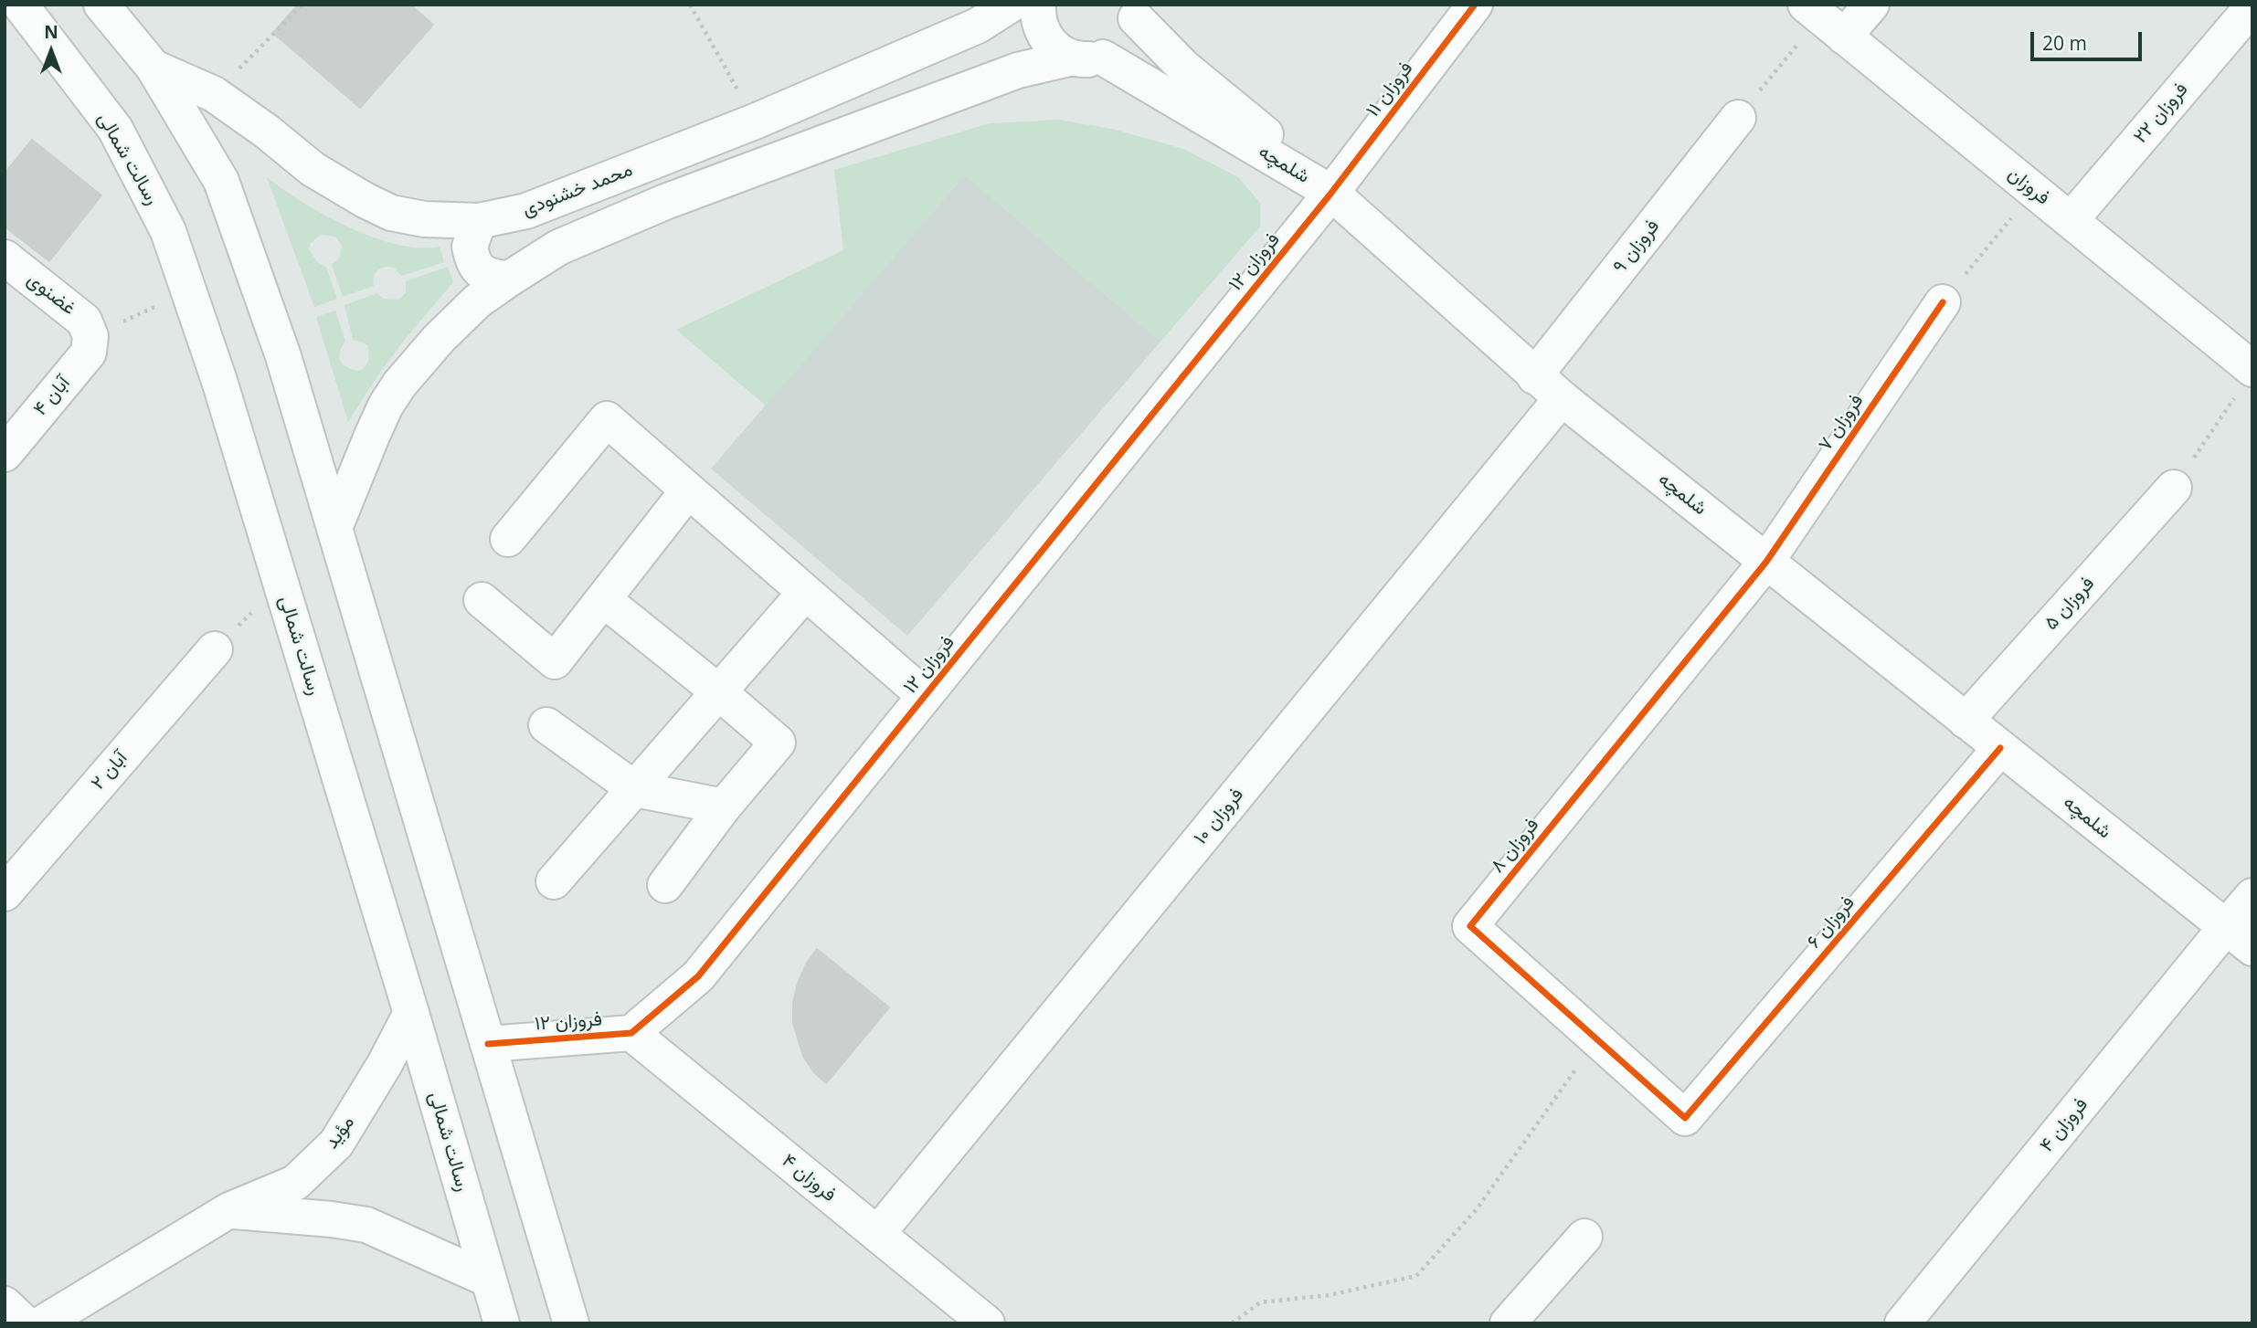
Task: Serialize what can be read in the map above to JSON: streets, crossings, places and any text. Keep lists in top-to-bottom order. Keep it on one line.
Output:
{"streets":{"street":["فروزان ۱۱","فروزان ۲۲","رسالت شمالی","شلمچه","فروزان","محمد خشنودی","فروزان ۹","فروزان ۱۲","غضنوی","آبان ۴","فروزان ۷","فروزان ۵","آبان ۲","فروزان ۱۰","فروزان ۸","فروزان ۶","فروزان ۴","مؤید"]},"crossings":[["فروزان ۱۱","شلمچه"],["فروزان ۱۱","فروزان ۱۲"],["فروزان ۲۲","فروزان"],["رسالت شمالی","مؤید"],["شلمچه","فروزان ۹"],["شلمچه","فروزان ۱۲"],["شلمچه","فروزان ۷"],["شلمچه","فروزان ۵"],["شلمچه","فروزان ۱۰"],["شلمچه","فروزان ۸"],["شلمچه","فروزان ۶"],["شلمچه","فروزان ۴"],["فروزان ۱۲","فروزان ۴"],["غضنوی","آبان ۴"],["فروزان ۷","فروزان ۸"],["فروزان ۱۰","فروزان ۴"],["فروزان ۸","فروزان ۶"]],"scale_bar":"20 m","north":"top"}
